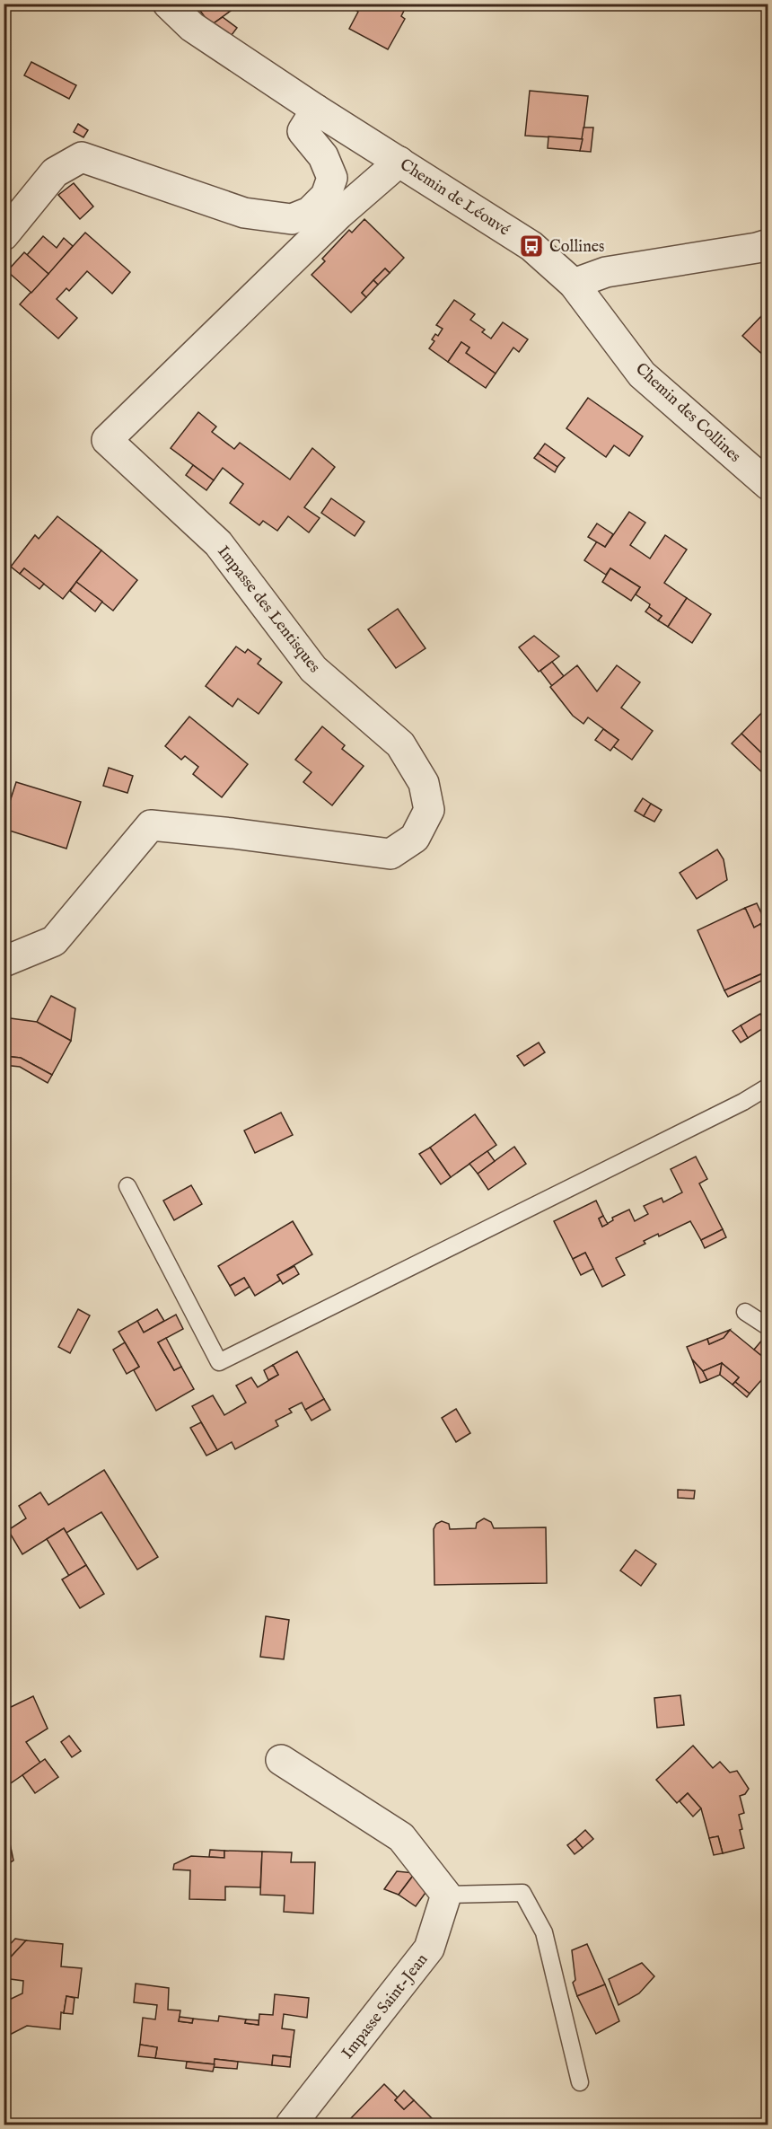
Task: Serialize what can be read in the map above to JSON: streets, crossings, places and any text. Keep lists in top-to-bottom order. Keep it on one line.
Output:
{"streets":{"street":["Chemin de Léouvé","Chemin des Collines","Impasse des Lentisques","Impasse Saint-Jean"]},"crossings":[["Chemin de Léouvé","Chemin des Collines"],["Chemin de Léouvé","Impasse des Lentisques"]],"places":{"bus stop":["Collines"]}}
